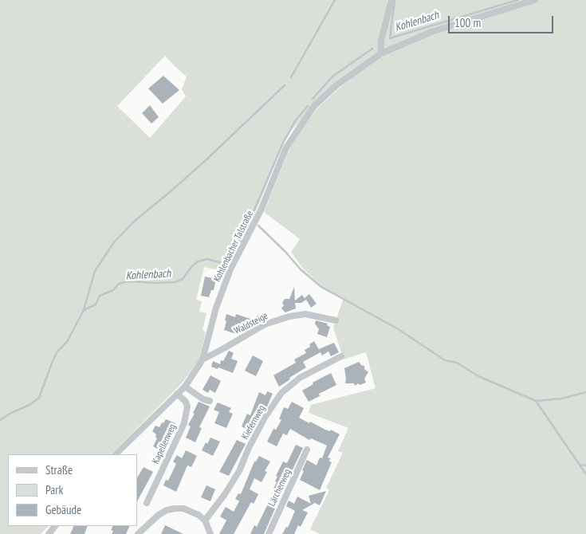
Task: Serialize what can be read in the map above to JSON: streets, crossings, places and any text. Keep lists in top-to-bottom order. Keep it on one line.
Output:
{"streets":{"street":["Kohlenbacher Talstraße","Waldsteige","Kiefernweg","Kapellenweg","Lärchenweg"]},"crossings":[["Kohlenbacher Talstraße","Waldsteige"],["Kohlenbacher Talstraße","Kapellenweg"]],"water":["Kohlenbach"],"legend":["Straße","Park","Gebäude"],"scale_bar":"100 m"}
